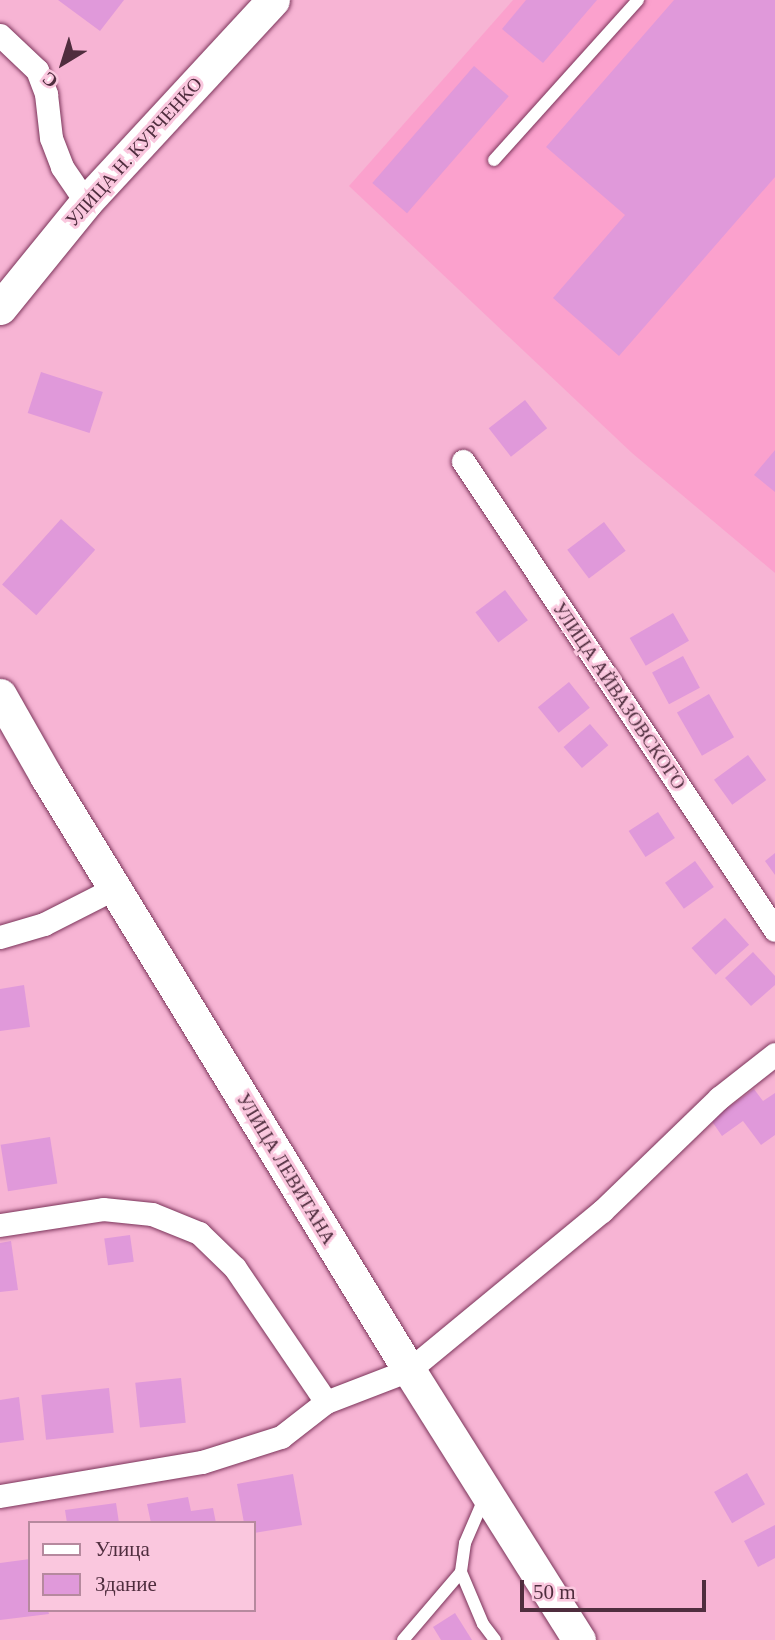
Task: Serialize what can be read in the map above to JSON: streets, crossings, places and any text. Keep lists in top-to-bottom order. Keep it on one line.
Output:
{"streets":{"main road":["УЛИЦА Н. КУРЧЕНКО","УЛИЦА ЛЕВИТАНА"],"street":["УЛИЦА АЙВАЗОВСКОГО"]},"legend":["Улица","Здание"],"scale_bar":"50 m","north":"bottom left"}
